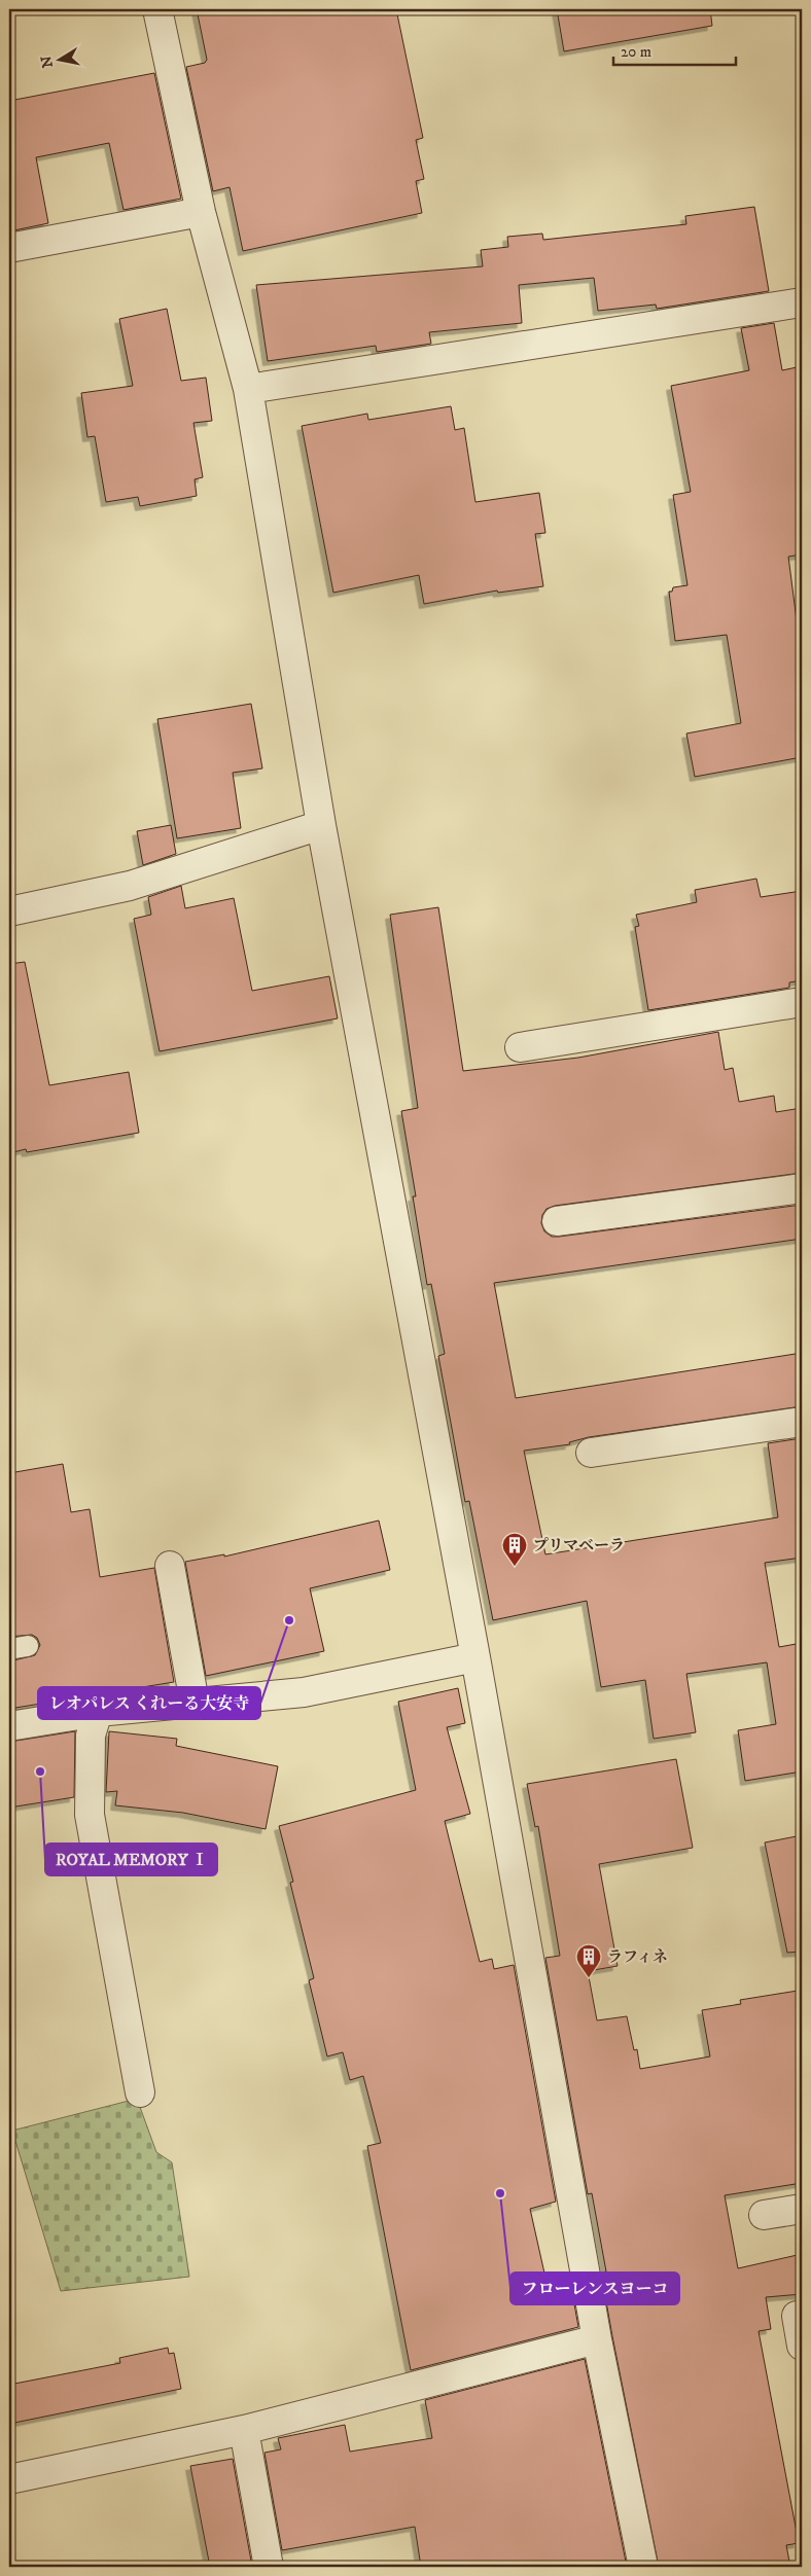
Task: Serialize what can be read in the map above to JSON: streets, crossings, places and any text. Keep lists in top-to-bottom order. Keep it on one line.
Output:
{"places":{"building":["プリマベーラ","ラフィネ"],"other":["レオパレス くれーる大安寺","ROYAL MEMORY Ⅰ","フローレンスヨーコ"]},"scale_bar":"20 m","north":"left"}
